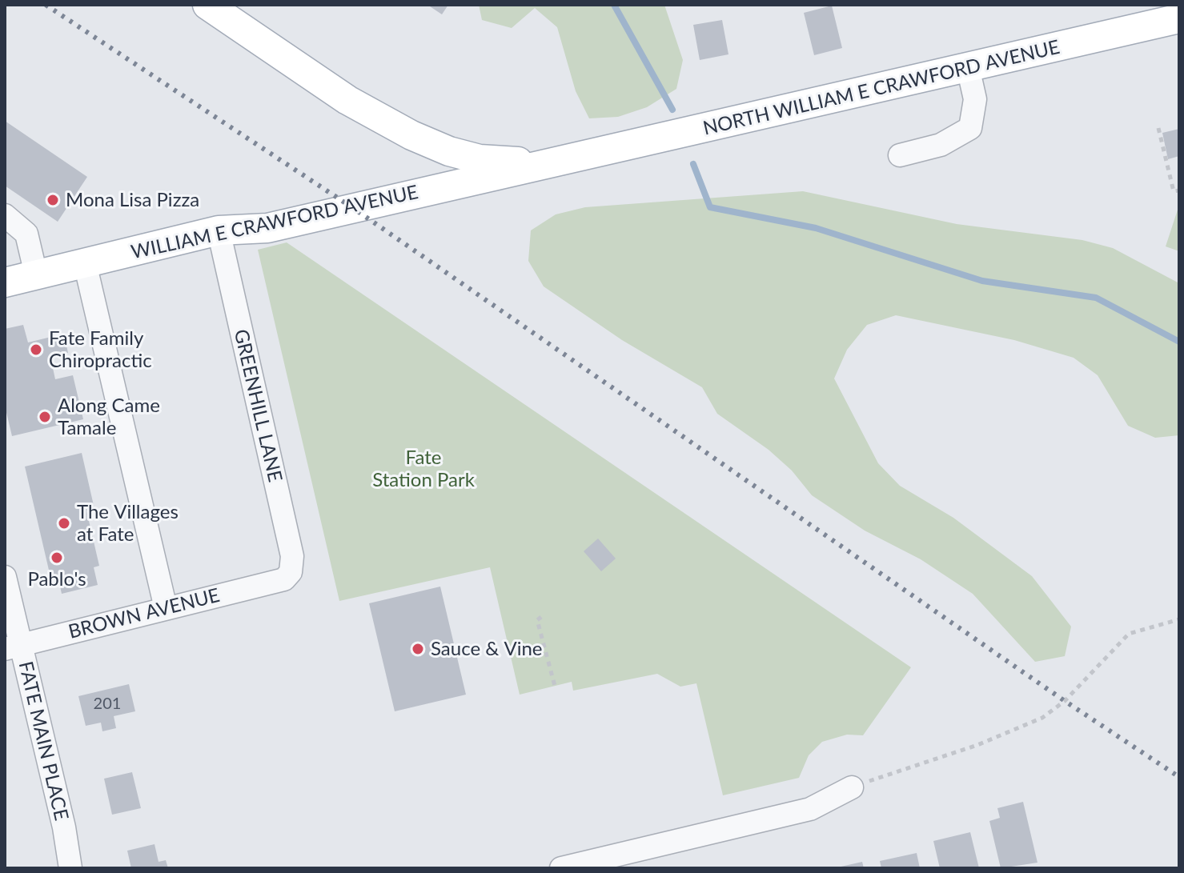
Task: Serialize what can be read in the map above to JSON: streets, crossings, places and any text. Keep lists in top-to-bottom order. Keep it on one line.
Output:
{"streets":{"main road":["NORTH WILLIAM E CRAWFORD AVENUE","WILLIAM E CRAWFORD AVENUE"],"street":["GREENHILL LANE","BROWN AVENUE","FATE MAIN PLACE"]},"crossings":[["NORTH WILLIAM E CRAWFORD AVENUE","WILLIAM E CRAWFORD AVENUE"],["WILLIAM E CRAWFORD AVENUE","GREENHILL LANE"],["GREENHILL LANE","BROWN AVENUE"],["BROWN AVENUE","FATE MAIN PLACE"]],"parks":["Fate Station Park"],"places":["Mona Lisa Pizza","Fate Family Chiropractic","Along Came Tamale","The Villages at Fate","Pablo's","Sauce & Vine"],"house_numbers":["201"]}
